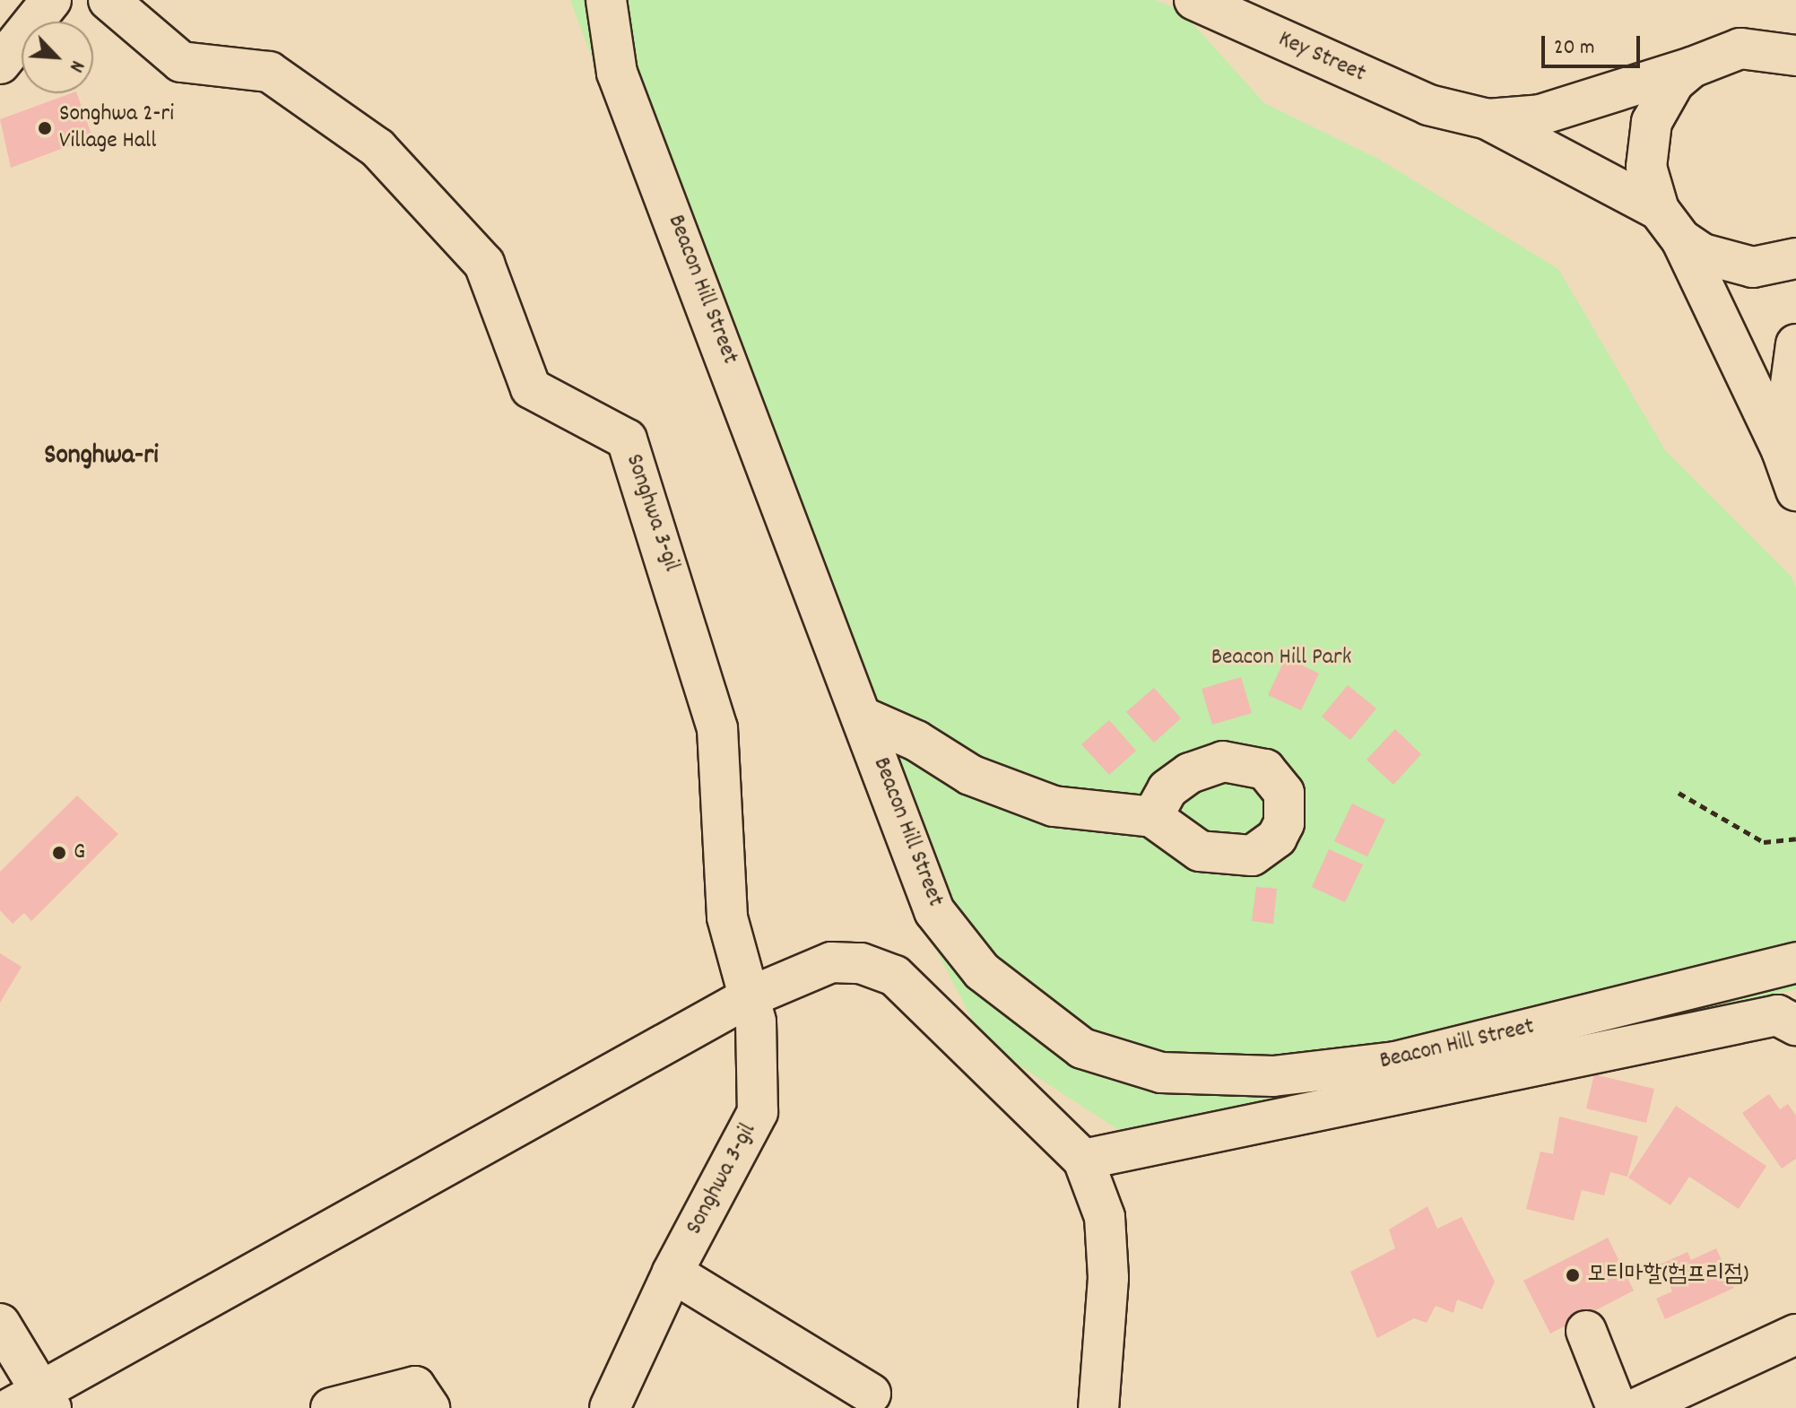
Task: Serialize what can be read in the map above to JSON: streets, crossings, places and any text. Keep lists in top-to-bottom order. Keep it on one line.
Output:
{"streets":{"street":["Key Street","Beacon Hill Street","Songhwa 3-gil"]},"districts":["Songhwa-ri"],"parks":["Beacon Hill Park"],"places":["Songhwa 2-ri Village Hall","G","모티마할(험프리점)"],"scale_bar":"20 m","north":"bottom right"}
